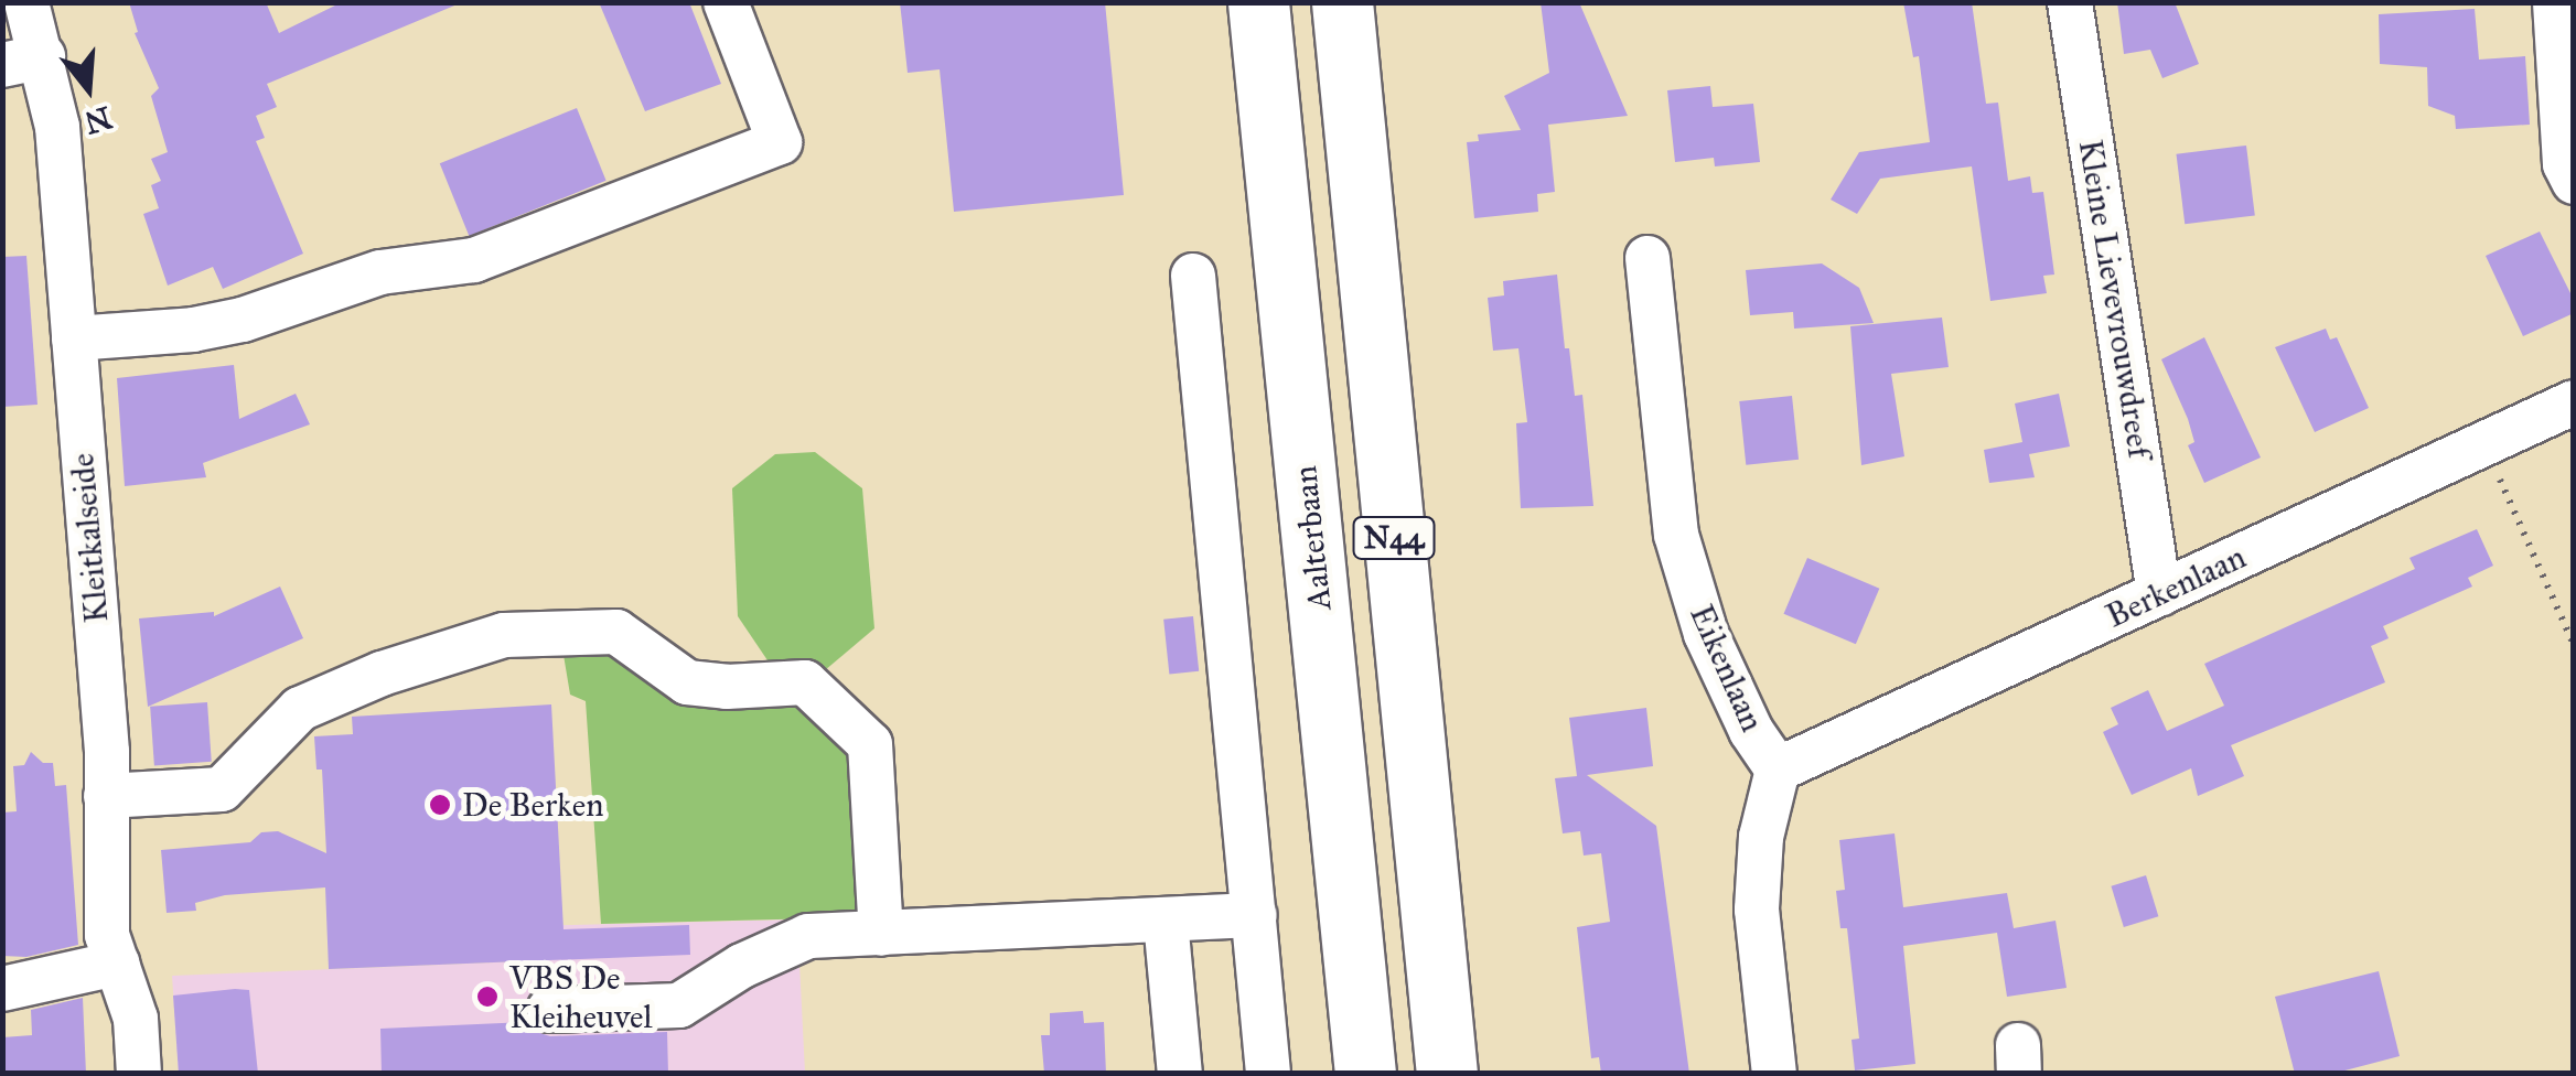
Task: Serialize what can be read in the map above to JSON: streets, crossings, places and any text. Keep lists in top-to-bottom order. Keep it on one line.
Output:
{"streets":{"highway":["Aalterbaan","N44"],"street":["Kleine Lievevrouwdreef","Kleitkalseide","Berkenlaan","Eikenlaan"]},"crossings":[["Kleine Lievevrouwdreef","Berkenlaan"],["Berkenlaan","Eikenlaan"]],"places":["De Berken","VBS De Kleiheuvel"],"north":"bottom"}
